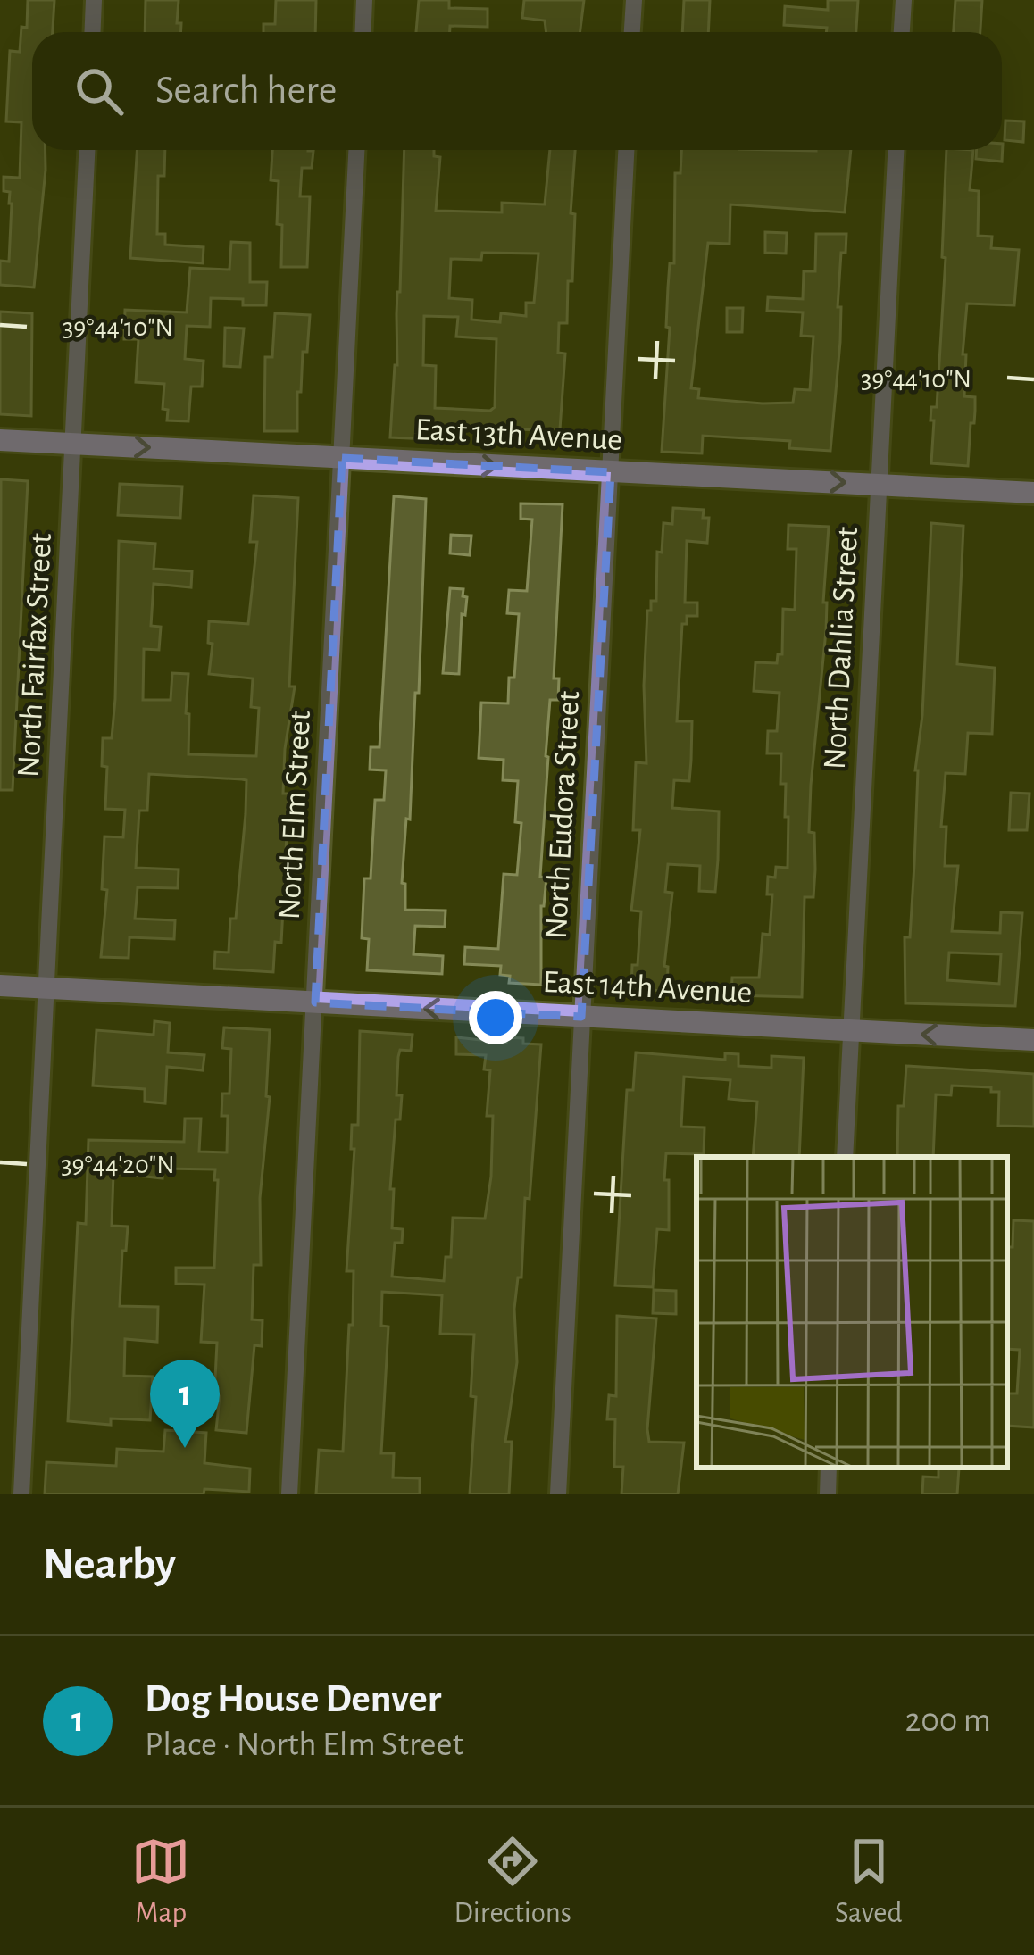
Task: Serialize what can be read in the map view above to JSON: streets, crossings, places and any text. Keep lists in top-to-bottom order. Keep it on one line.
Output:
{"streets":{"main road":["East 13th Avenue","East 14th Avenue"],"street":["North Dahlia Street","North Fairfax Street","North Elm Street","North Eudora Street"]},"crossings":[["East 13th Avenue","North Dahlia Street"],["East 13th Avenue","North Fairfax Street"],["East 13th Avenue","North Elm Street"],["East 13th Avenue","North Eudora Street"],["North Dahlia Street","East 14th Avenue"],["North Fairfax Street","East 14th Avenue"],["North Elm Street","East 14th Avenue"],["North Eudora Street","East 14th Avenue"]],"one_way":["East 13th Avenue","East 14th Avenue"],"page":{"search":"Search here","pins":"1","heading":"Nearby","list":[{"mark":"1","name":"Dog House Denver","note":"Place · North Elm Street","value":"200 m"}],"nav":["Map","Directions","Saved"]},"coordinates":["39°44'10\"N","39°44'20\"N"]}
